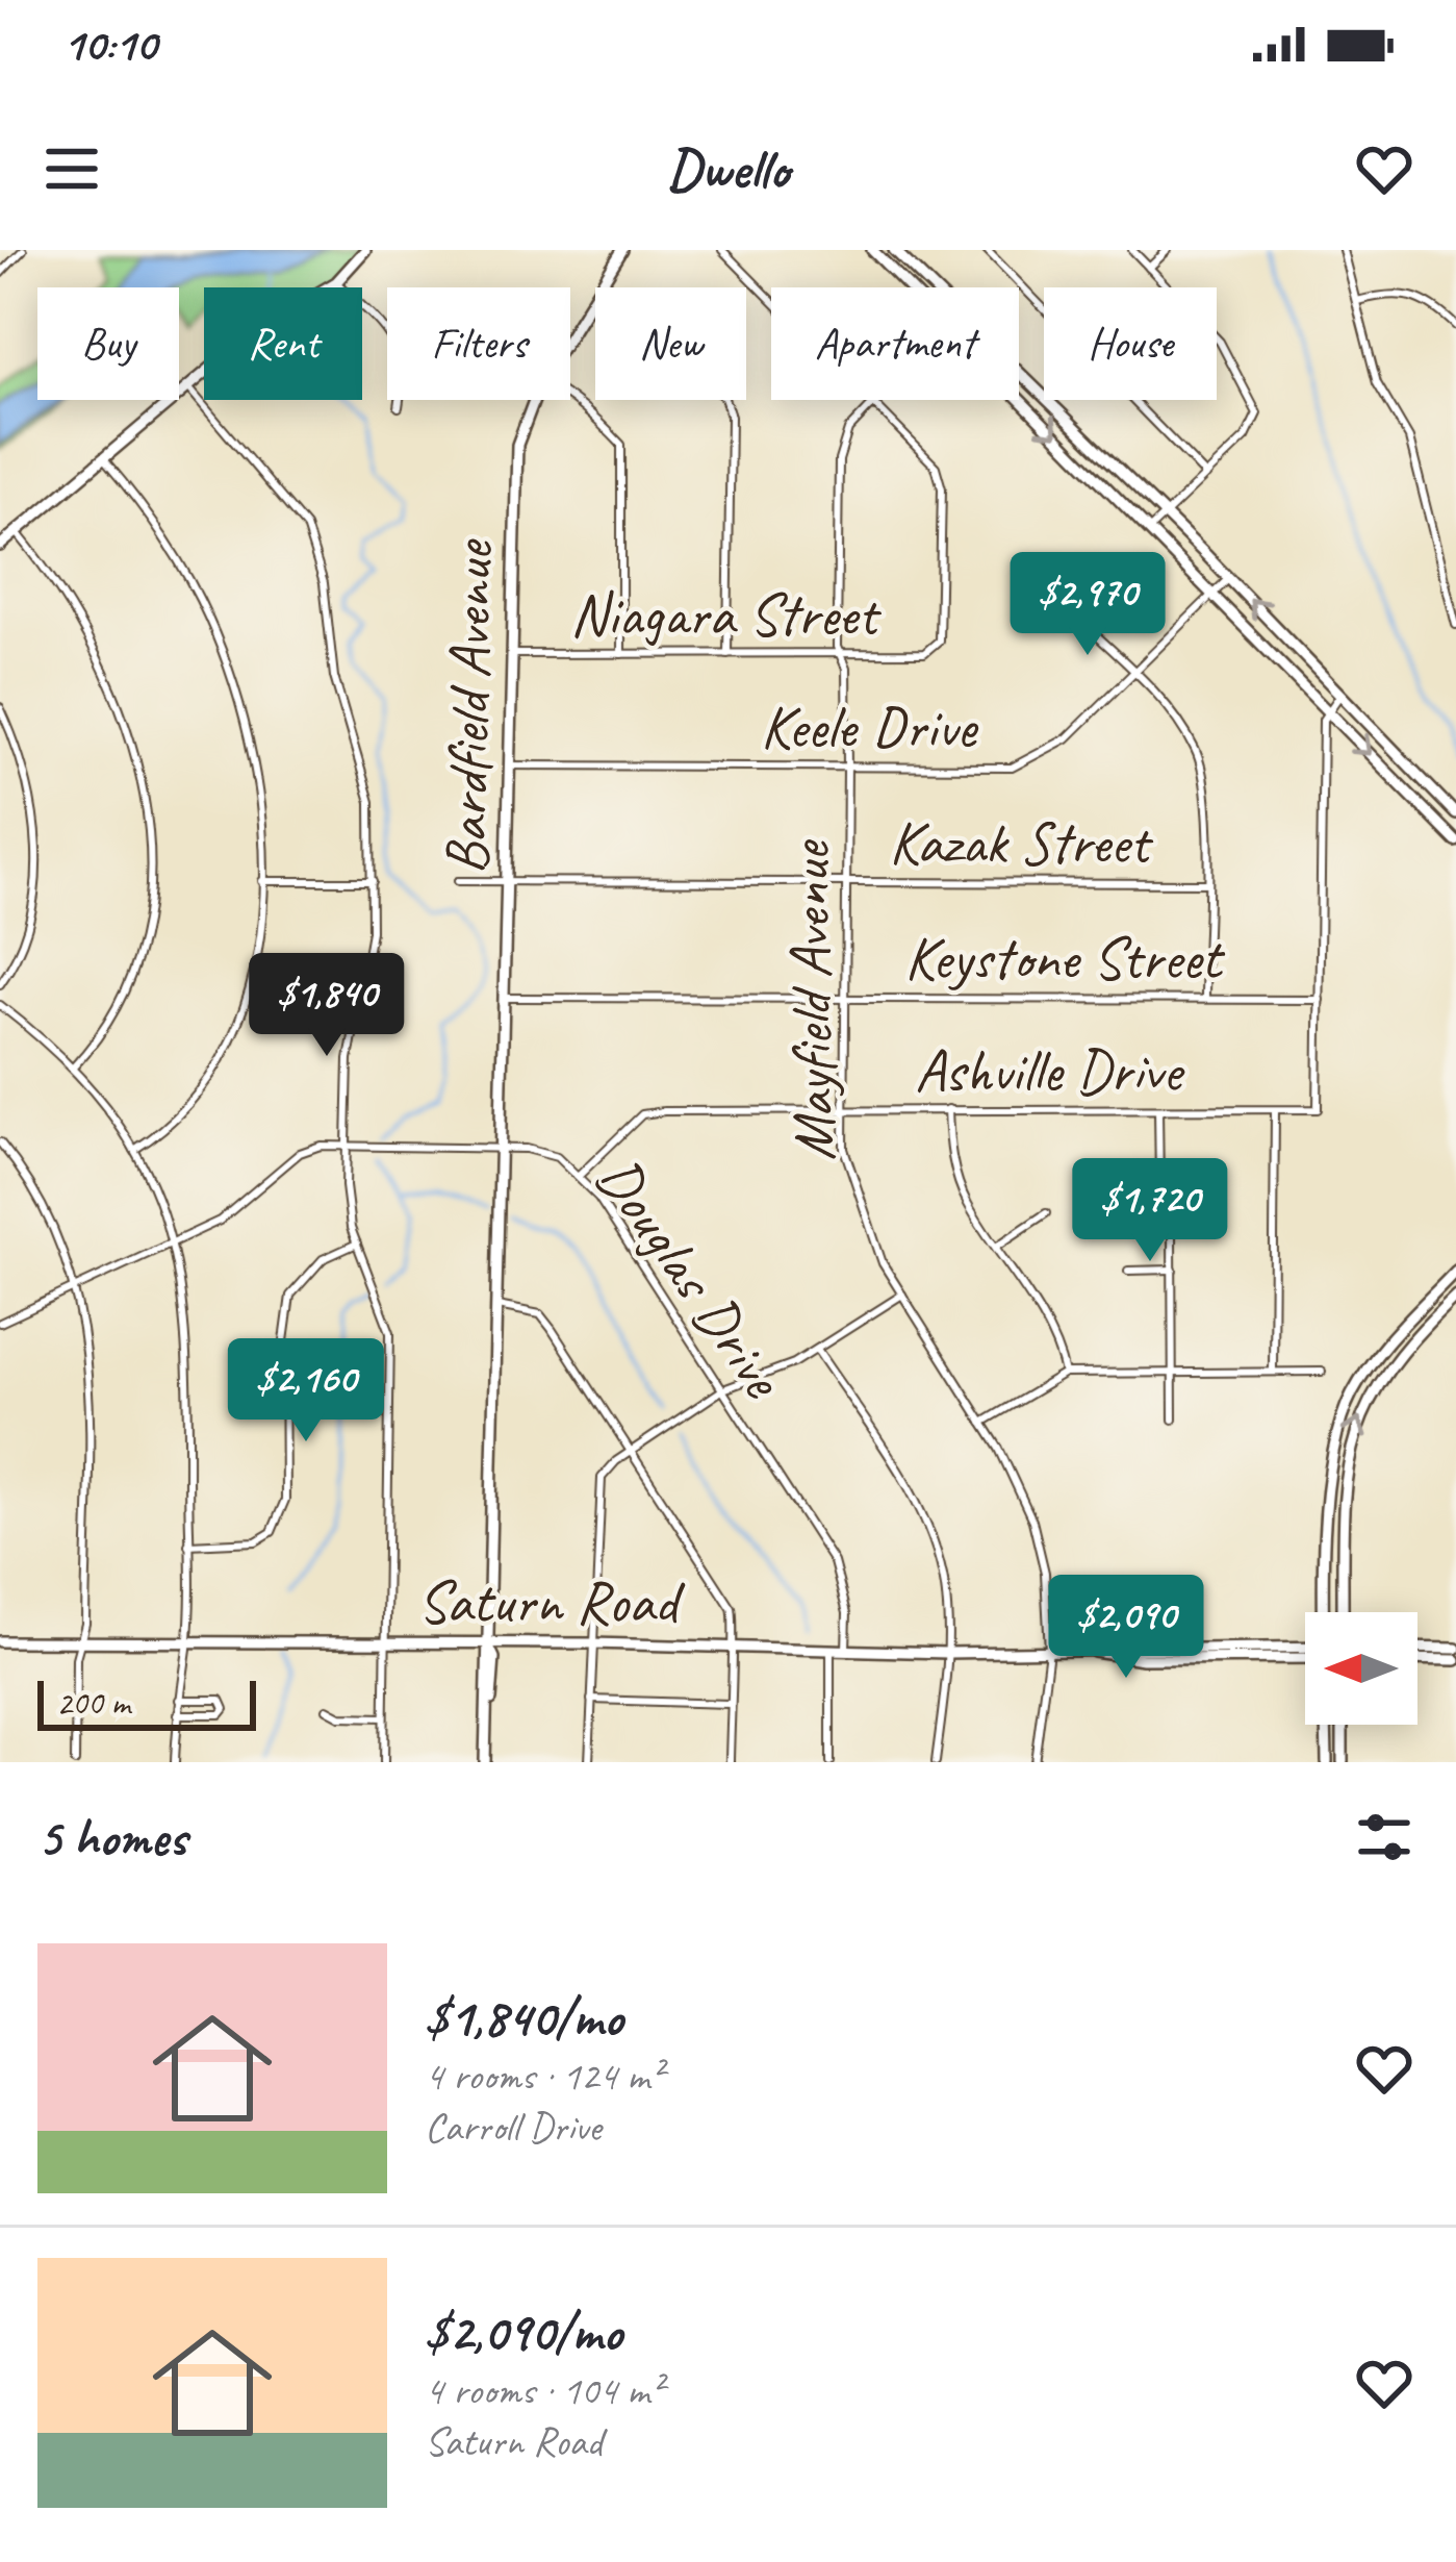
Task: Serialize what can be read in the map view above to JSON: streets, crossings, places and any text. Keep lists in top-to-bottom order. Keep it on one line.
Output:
{"streets":{"street":["Niagara Street","Bardfield Avenue","Keele Drive","Kazak Street","Keystone Street","Mayfield Avenue","Ashville Drive","Douglas Drive","Saturn Road"]},"crossings":[["Niagara Street","Bardfield Avenue"],["Niagara Street","Mayfield Avenue"],["Bardfield Avenue","Keele Drive"],["Bardfield Avenue","Kazak Street"],["Bardfield Avenue","Keystone Street"],["Bardfield Avenue","Douglas Drive"],["Bardfield Avenue","Saturn Road"],["Keele Drive","Mayfield Avenue"],["Kazak Street","Mayfield Avenue"],["Keystone Street","Mayfield Avenue"],["Keystone Street","Ashville Drive"],["Mayfield Avenue","Ashville Drive"],["Mayfield Avenue","Saturn Road"],["Ashville Drive","Douglas Drive"],["Douglas Drive","Saturn Road"]],"scale_bar":"200 m","north":"left","page":{"status":"10:10","header":"Dwello","chip":["Buy","Rent","Filters","New","Apartment","House"],"price":["$2,970","$1,840","$1,720","$2,160","$2,090"],"scale":"200 m","heading":"5 homes","list":[{"name":"$1,840/mo","note":"4 rooms · 124 m² · Carroll Drive"},{"name":"$2,090/mo","note":"4 rooms · 104 m² · Saturn Road"}]}}
